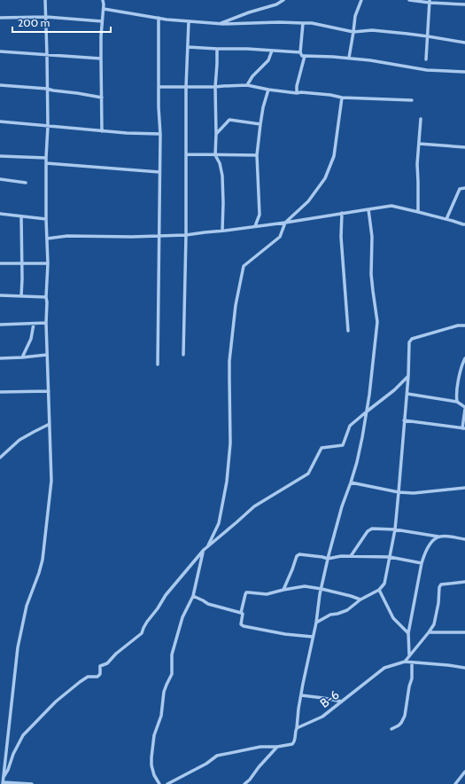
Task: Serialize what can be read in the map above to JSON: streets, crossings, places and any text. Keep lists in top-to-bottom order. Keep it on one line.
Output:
{"streets":{"street":["B-6"]},"scale_bar":"200 m"}
